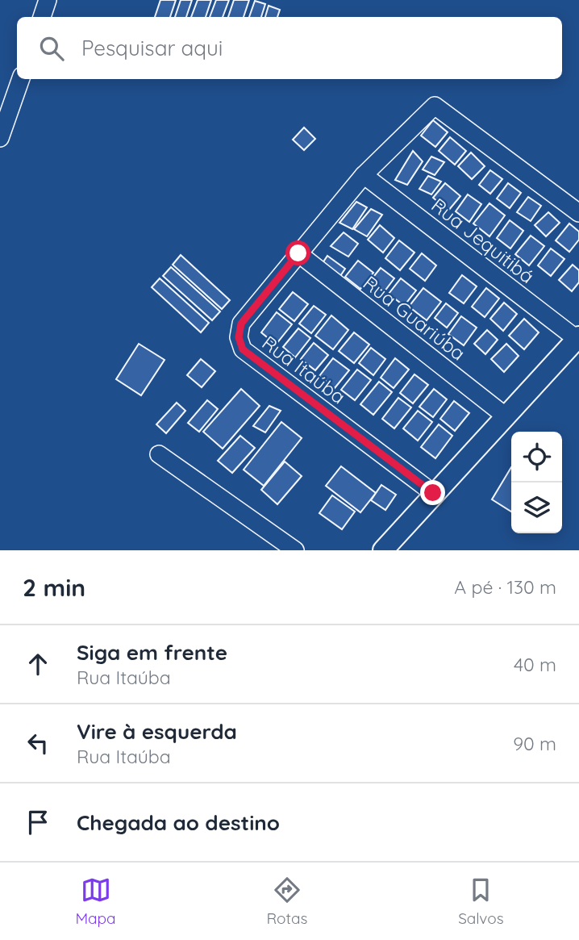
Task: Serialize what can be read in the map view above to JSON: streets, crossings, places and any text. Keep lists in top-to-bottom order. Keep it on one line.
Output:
{"streets":{"street":["Rua Jequitibá","Rua Guariúba","Rua Itaúba"]},"crossings":[["Rua Jequitibá","Rua Itaúba"],["Rua Guariúba","Rua Itaúba"]],"page":{"search":"Pesquisar aqui","heading":["2 min","A pé · 130 m"],"list":[["Siga em frente","Rua Itaúba","40 m"],["Vire à esquerda","Rua Itaúba","90 m"],"Chegada ao destino"],"nav":["Mapa","Rotas","Salvos"]}}
